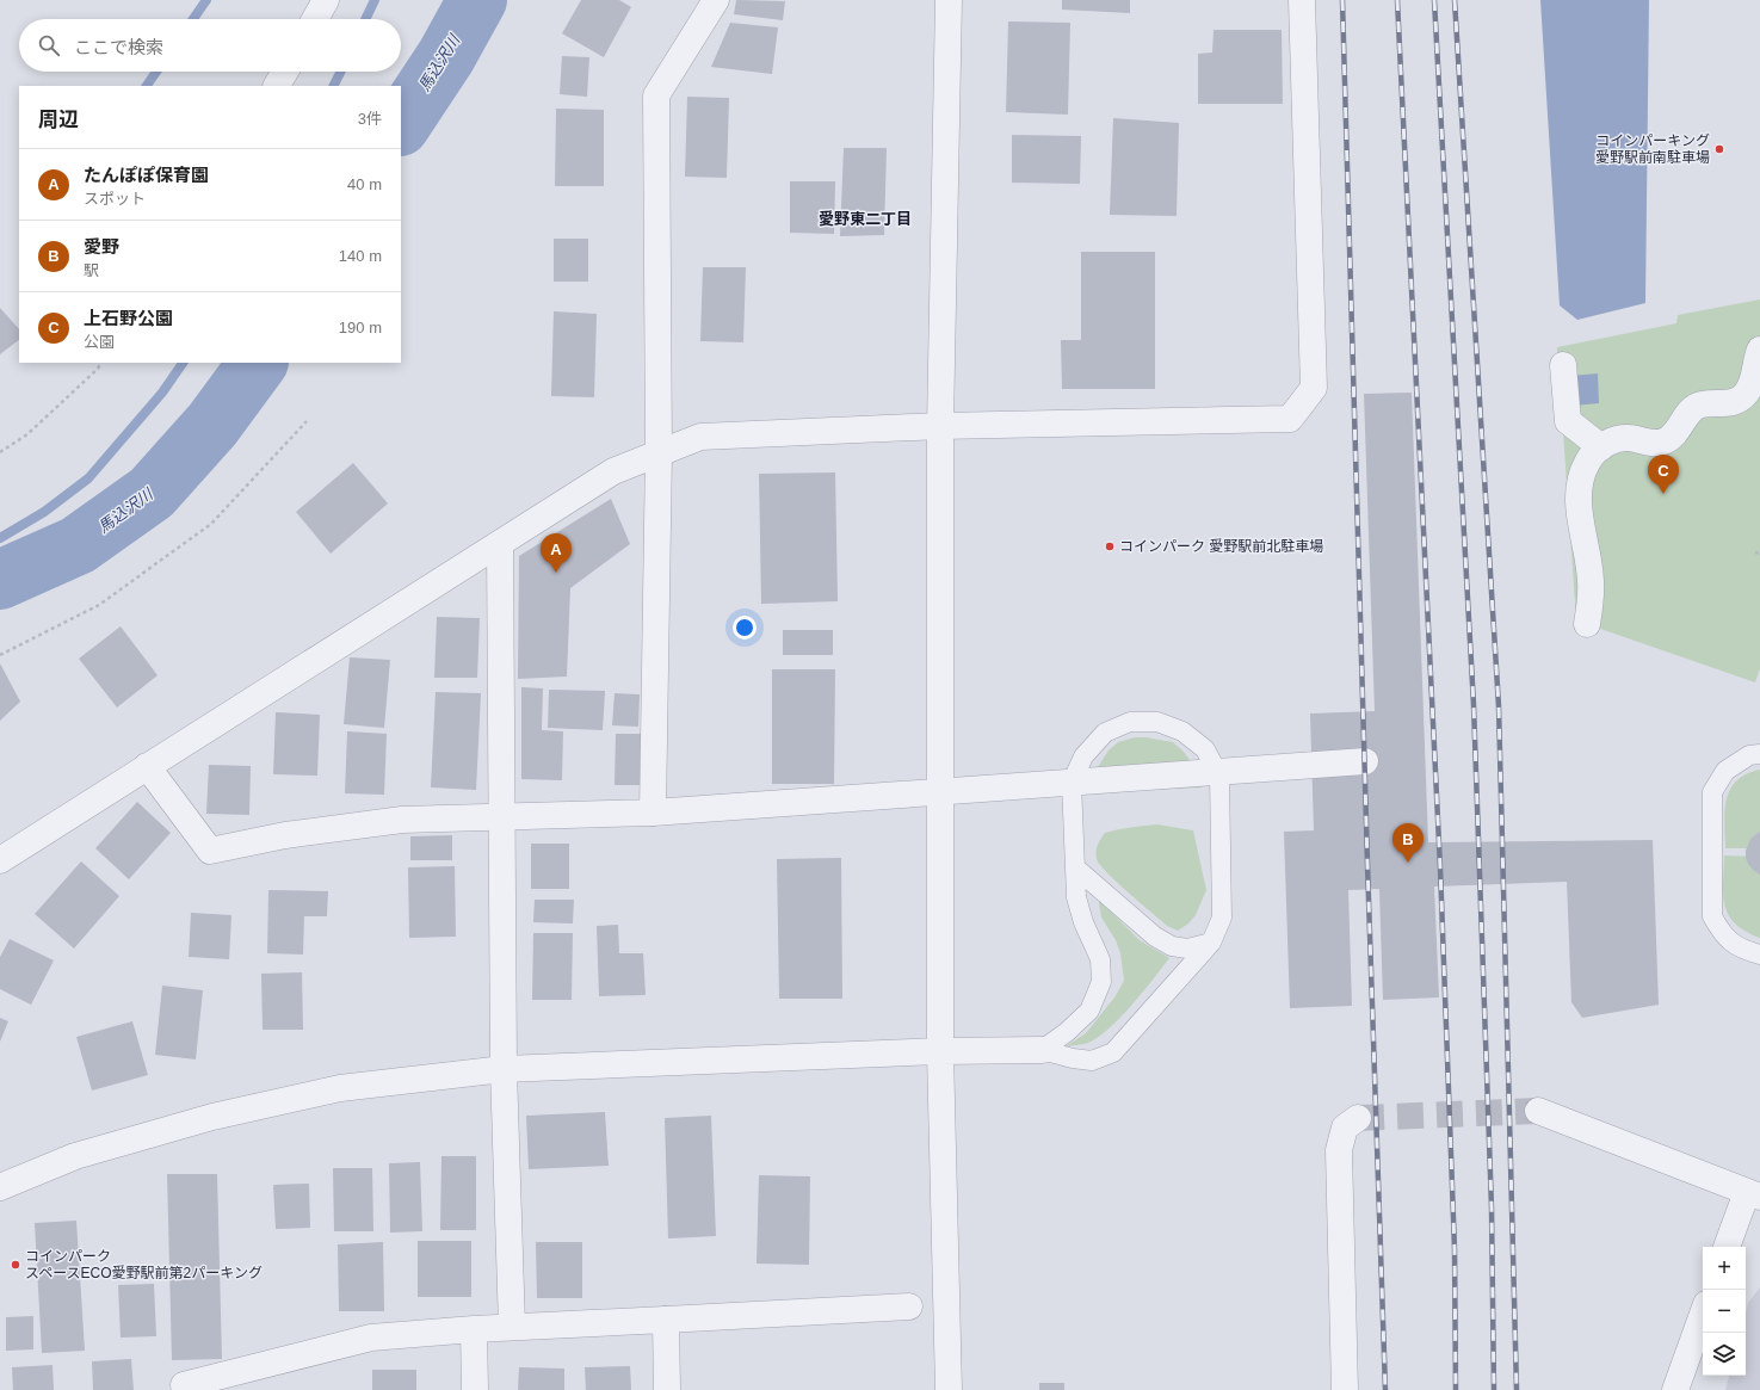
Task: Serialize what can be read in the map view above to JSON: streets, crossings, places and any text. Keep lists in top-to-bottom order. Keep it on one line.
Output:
{"districts":["愛野東二丁目"],"water":["馬込沢川"],"places":["コインパーキング 愛野駅前南駐車場","コインパーク 愛野駅前北駐車場","コインパーク スペースECO愛野駅前第2パーキング"],"page":{"search":"ここで検索","heading":["周辺","3件"],"list":[{"mark":"A","name":"たんぽぽ保育園","note":"スポット","value":"40 m"},{"mark":"B","name":"愛野","note":"駅","value":"140 m"},{"mark":"C","name":"上石野公園","note":"公園","value":"190 m"}],"pins":["C","A","B"],"map_buttons":["+","−"]}}
